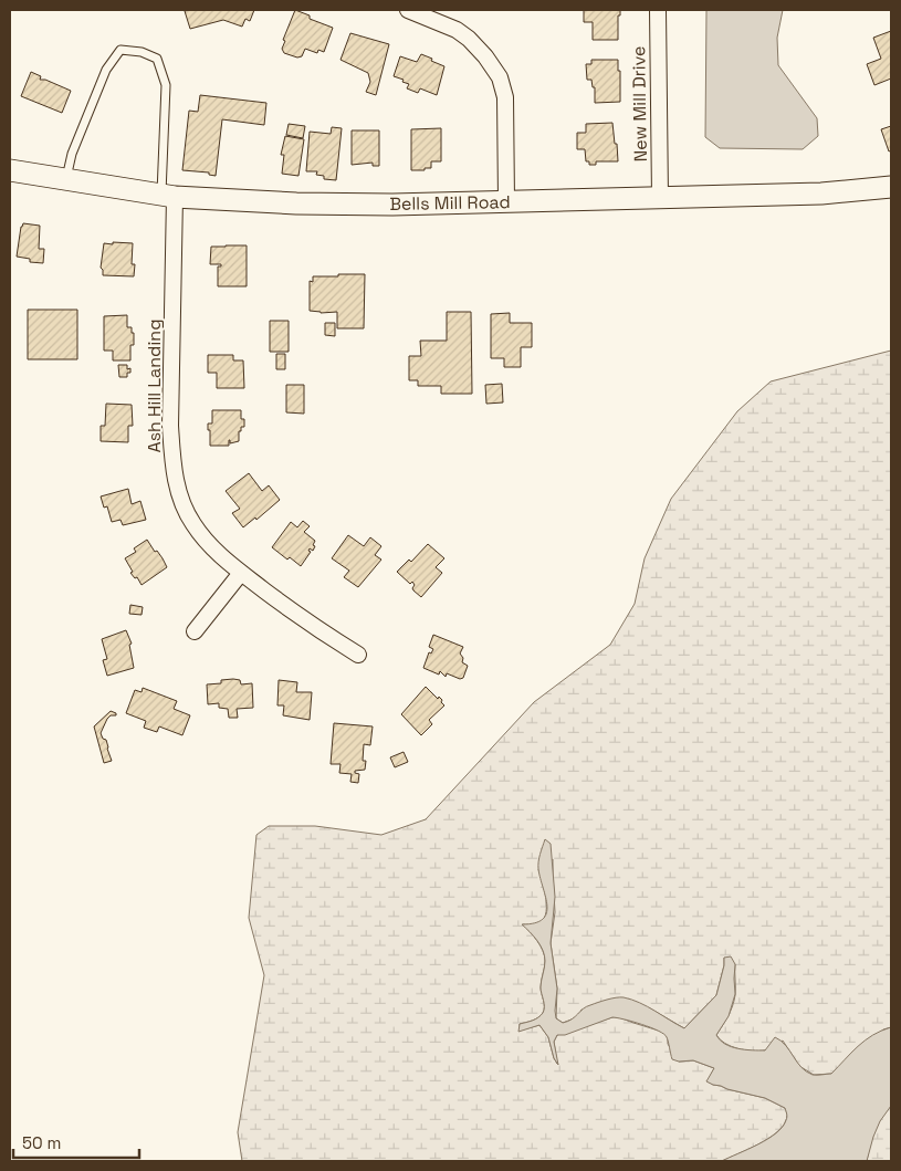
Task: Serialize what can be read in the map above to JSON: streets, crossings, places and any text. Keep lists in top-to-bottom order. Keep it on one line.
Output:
{"streets":{"street":["New Mill Drive","Bells Mill Road","Ash Hill Landing"]},"crossings":[["New Mill Drive","Bells Mill Road"],["Bells Mill Road","Ash Hill Landing"]],"scale_bar":"50 m"}
